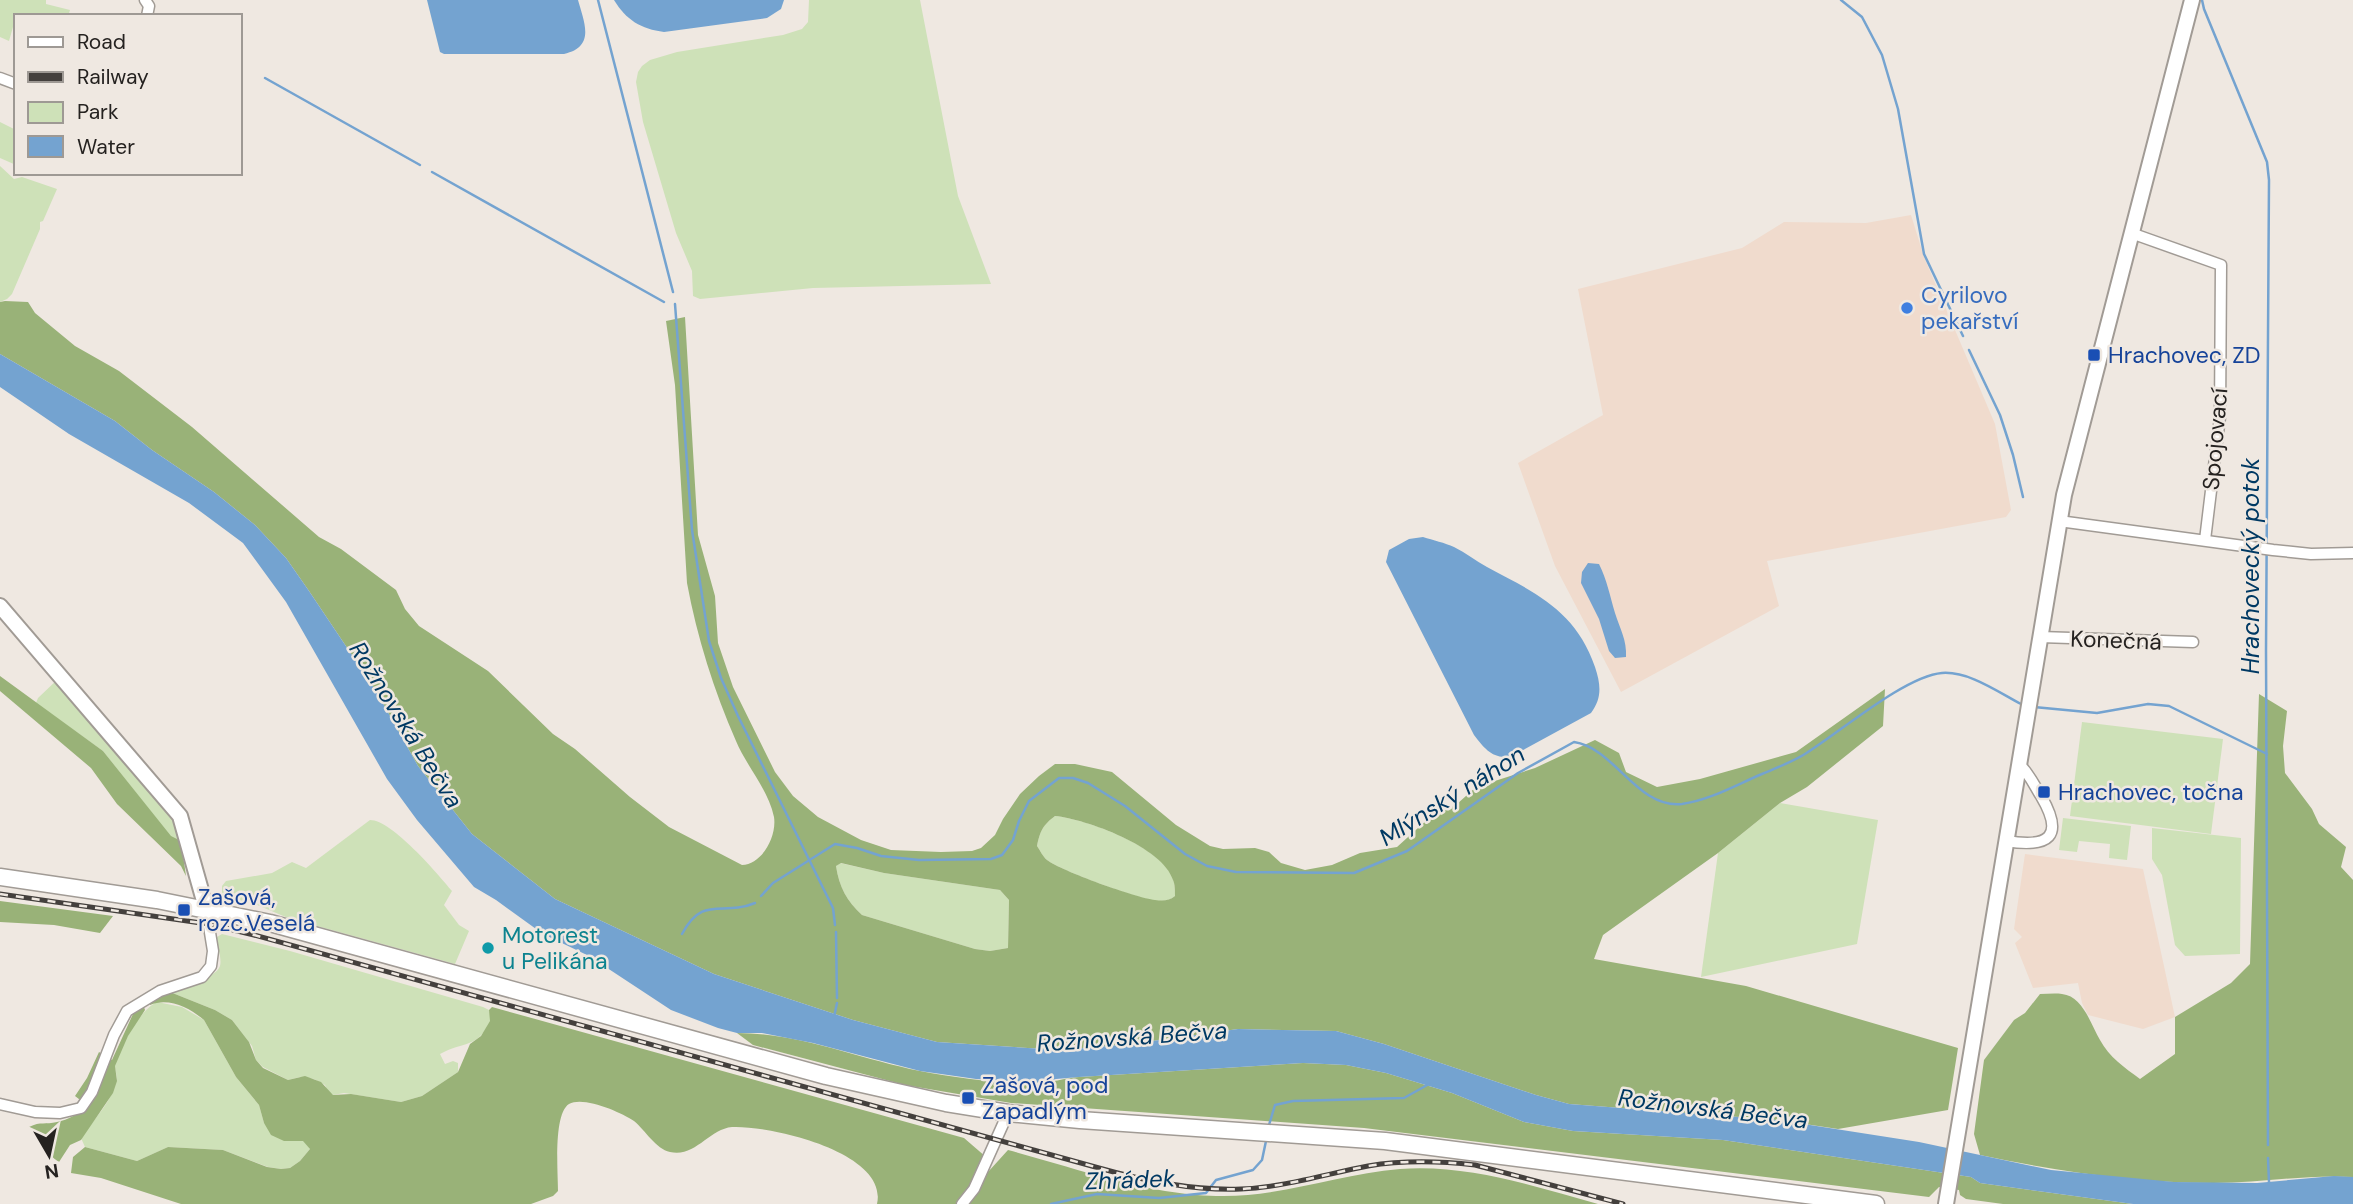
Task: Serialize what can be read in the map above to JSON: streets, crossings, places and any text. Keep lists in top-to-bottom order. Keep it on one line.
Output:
{"streets":{"street":["Spojovací","Konečná"]},"water":["Hrachovecký potok","Rožnovská Bečva","Mlýnský náhon","Zhrádek"],"places":{"other":["Cyrilovo pekařství","Motorest u Pelikána"],"transit":["Hrachovec, ZD","Hrachovec, točna","Zašová, rozc.Veselá","Zašová, pod Zapadlým"]},"legend":["Road","Railway","Park","Water"],"north":"bottom"}
